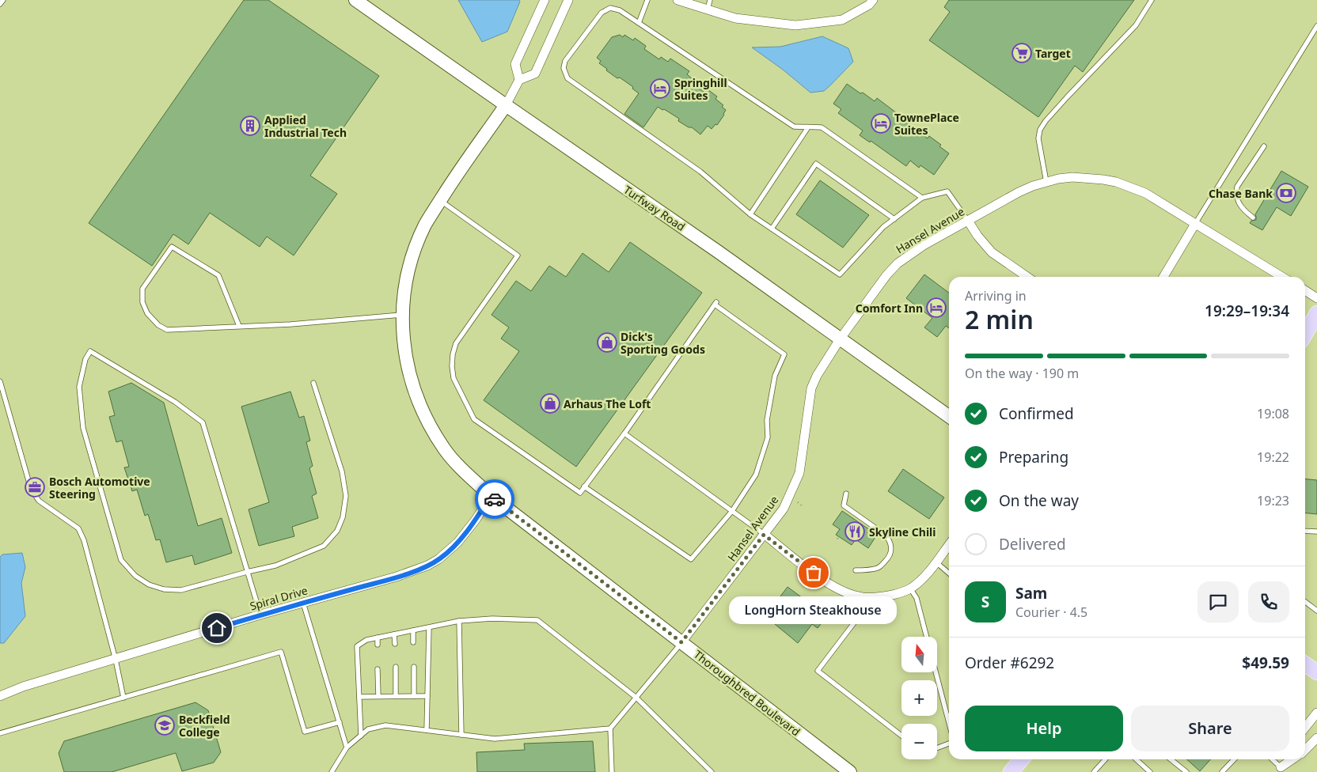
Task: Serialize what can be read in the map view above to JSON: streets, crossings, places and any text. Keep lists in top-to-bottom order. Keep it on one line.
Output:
{"streets":{"main road":["Turfway Road","Thoroughbred Boulevard"],"street":["Hansel Avenue","Spiral Drive"]},"crossings":[["Turfway Road","Hansel Avenue"],["Turfway Road","Thoroughbred Boulevard"],["Hansel Avenue","Thoroughbred Boulevard"],["Spiral Drive","Thoroughbred Boulevard"]],"places":{"supermarket":["Target"],"hotel":["Springhill Suites","TownePlace Suites","Comfort Inn"],"building":["Applied Industrial Tech"],"bank":["Chase Bank"],"shop":["Dick's Sporting Goods","Arhaus The Loft"],"office":["Bosch Automotive Steering"],"restaurant":["Skyline Chili"],"other":["LongHorn Steakhouse"],"school or university":["Beckfield College"]},"north":"top","page":{"heading":["2 min","Arriving in","19:29–19:34"],"panel":["Sam","Courier · 4.5","Order #6292","$49.59"],"bar":"On the way · 190 m","list":[["Confirmed","19:08"],["Preparing","19:22"],["On the way","19:23"],"Delivered"],"round":"S","bubble":"LongHorn Steakhouse","map_buttons":["+","−"],"buttons":["Help","Share"]}}
